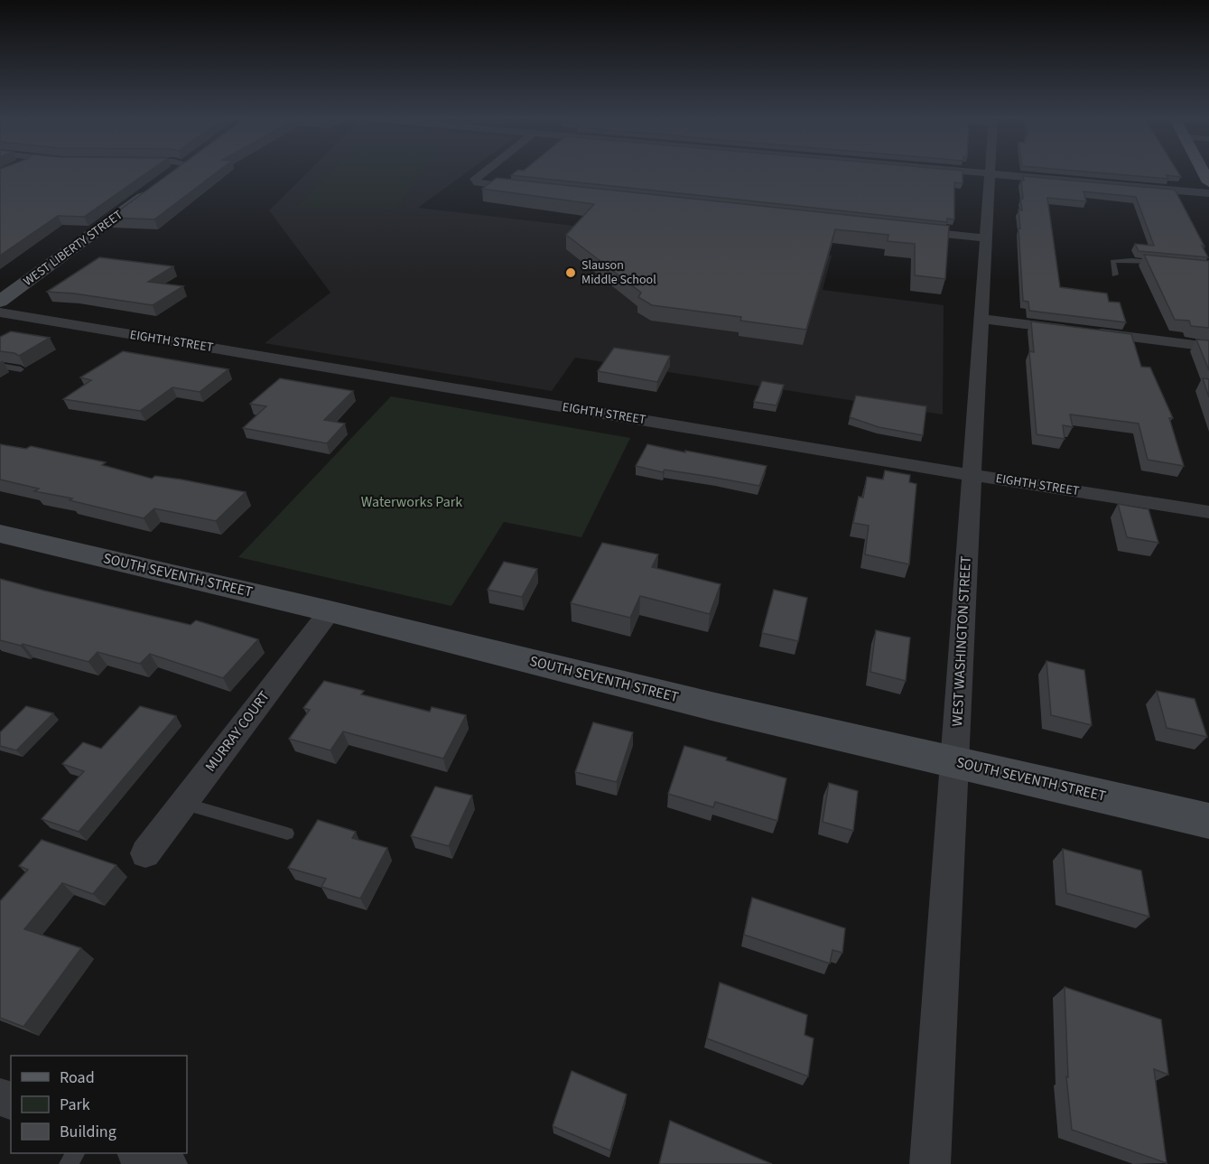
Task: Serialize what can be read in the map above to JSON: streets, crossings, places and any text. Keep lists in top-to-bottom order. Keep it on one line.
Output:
{"streets":{"street":["WEST LIBERTY STREET","EIGHTH STREET","SOUTH SEVENTH STREET","WEST WASHINGTON STREET","MURRAY COURT"]},"crossings":[["EIGHTH STREET","WEST WASHINGTON STREET"],["SOUTH SEVENTH STREET","WEST WASHINGTON STREET"],["SOUTH SEVENTH STREET","MURRAY COURT"]],"parks":["Waterworks Park"],"places":["Slauson Middle School"],"legend":["Road","Park","Building"]}
